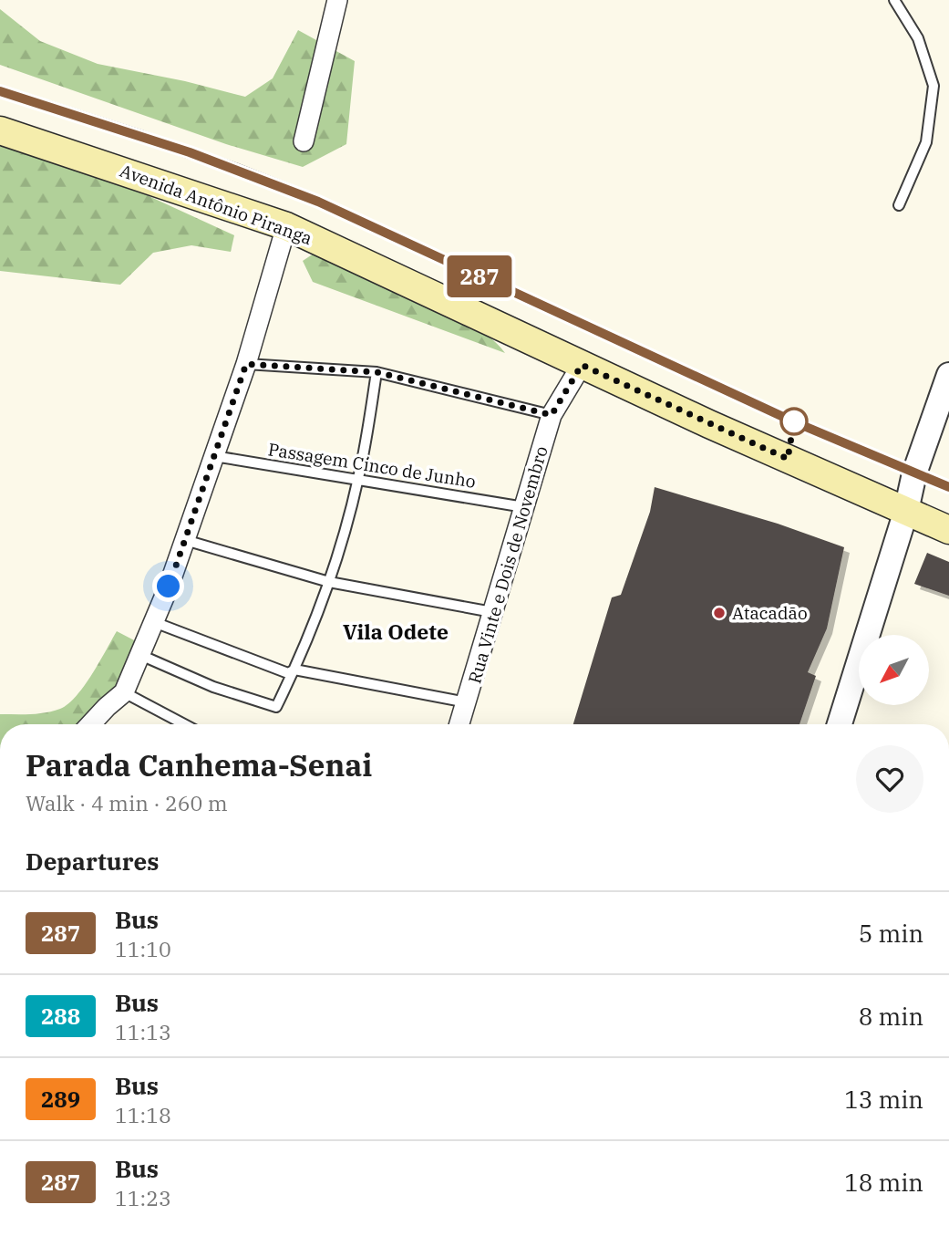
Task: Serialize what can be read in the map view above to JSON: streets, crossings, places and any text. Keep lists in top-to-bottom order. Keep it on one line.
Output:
{"streets":{"main road":["Avenida Antônio Piranga"],"street":["Rua Vinte e Dois de Novembro"],"lane":["Passagem Cinco de Junho"]},"crossings":[["Avenida Antônio Piranga","Rua Vinte e Dois de Novembro"],["Passagem Cinco de Junho","Rua Vinte e Dois de Novembro"]],"districts":["Vila Odete"],"places":["Atacadão"],"lines":["bus line 287"],"north":"bottom left","page":{"on_map":"287","heading":[["Parada Canhema-Senai","Walk · 4 min · 260 m"],"Departures"],"list":[{"mark":"287","name":"Bus","note":"11:10","value":"5 min"},{"mark":"288","name":"Bus","note":"11:13","value":"8 min"},{"mark":"289","name":"Bus","note":"11:18","value":"13 min"},{"mark":"287","name":"Bus","note":"11:23","value":"18 min"}]}}
